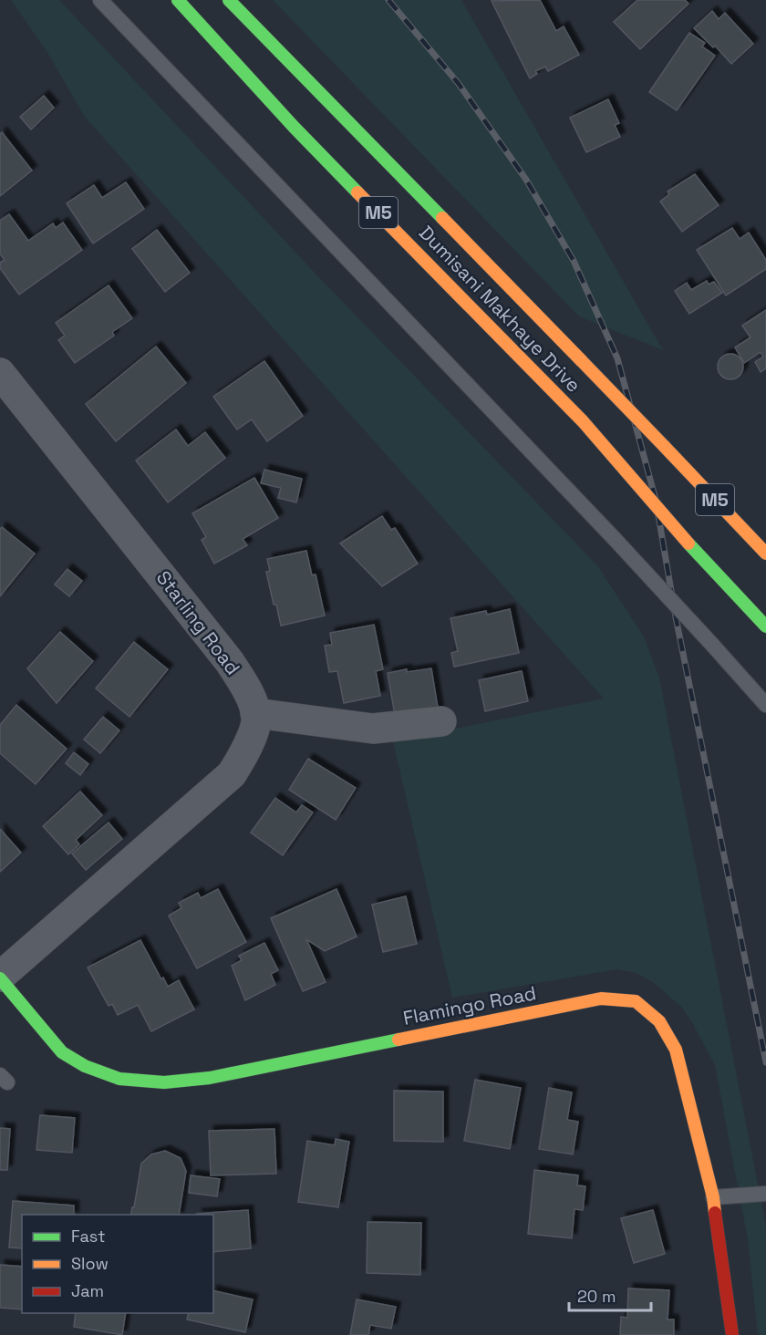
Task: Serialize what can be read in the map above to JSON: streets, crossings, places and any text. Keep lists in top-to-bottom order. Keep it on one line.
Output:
{"streets":{"main road":["M5","Dumisani Makhaye Drive","Flamingo Road"],"street":["Starling Road"]},"legend":["Fast","Slow","Jam"],"scale_bar":"20 m"}
